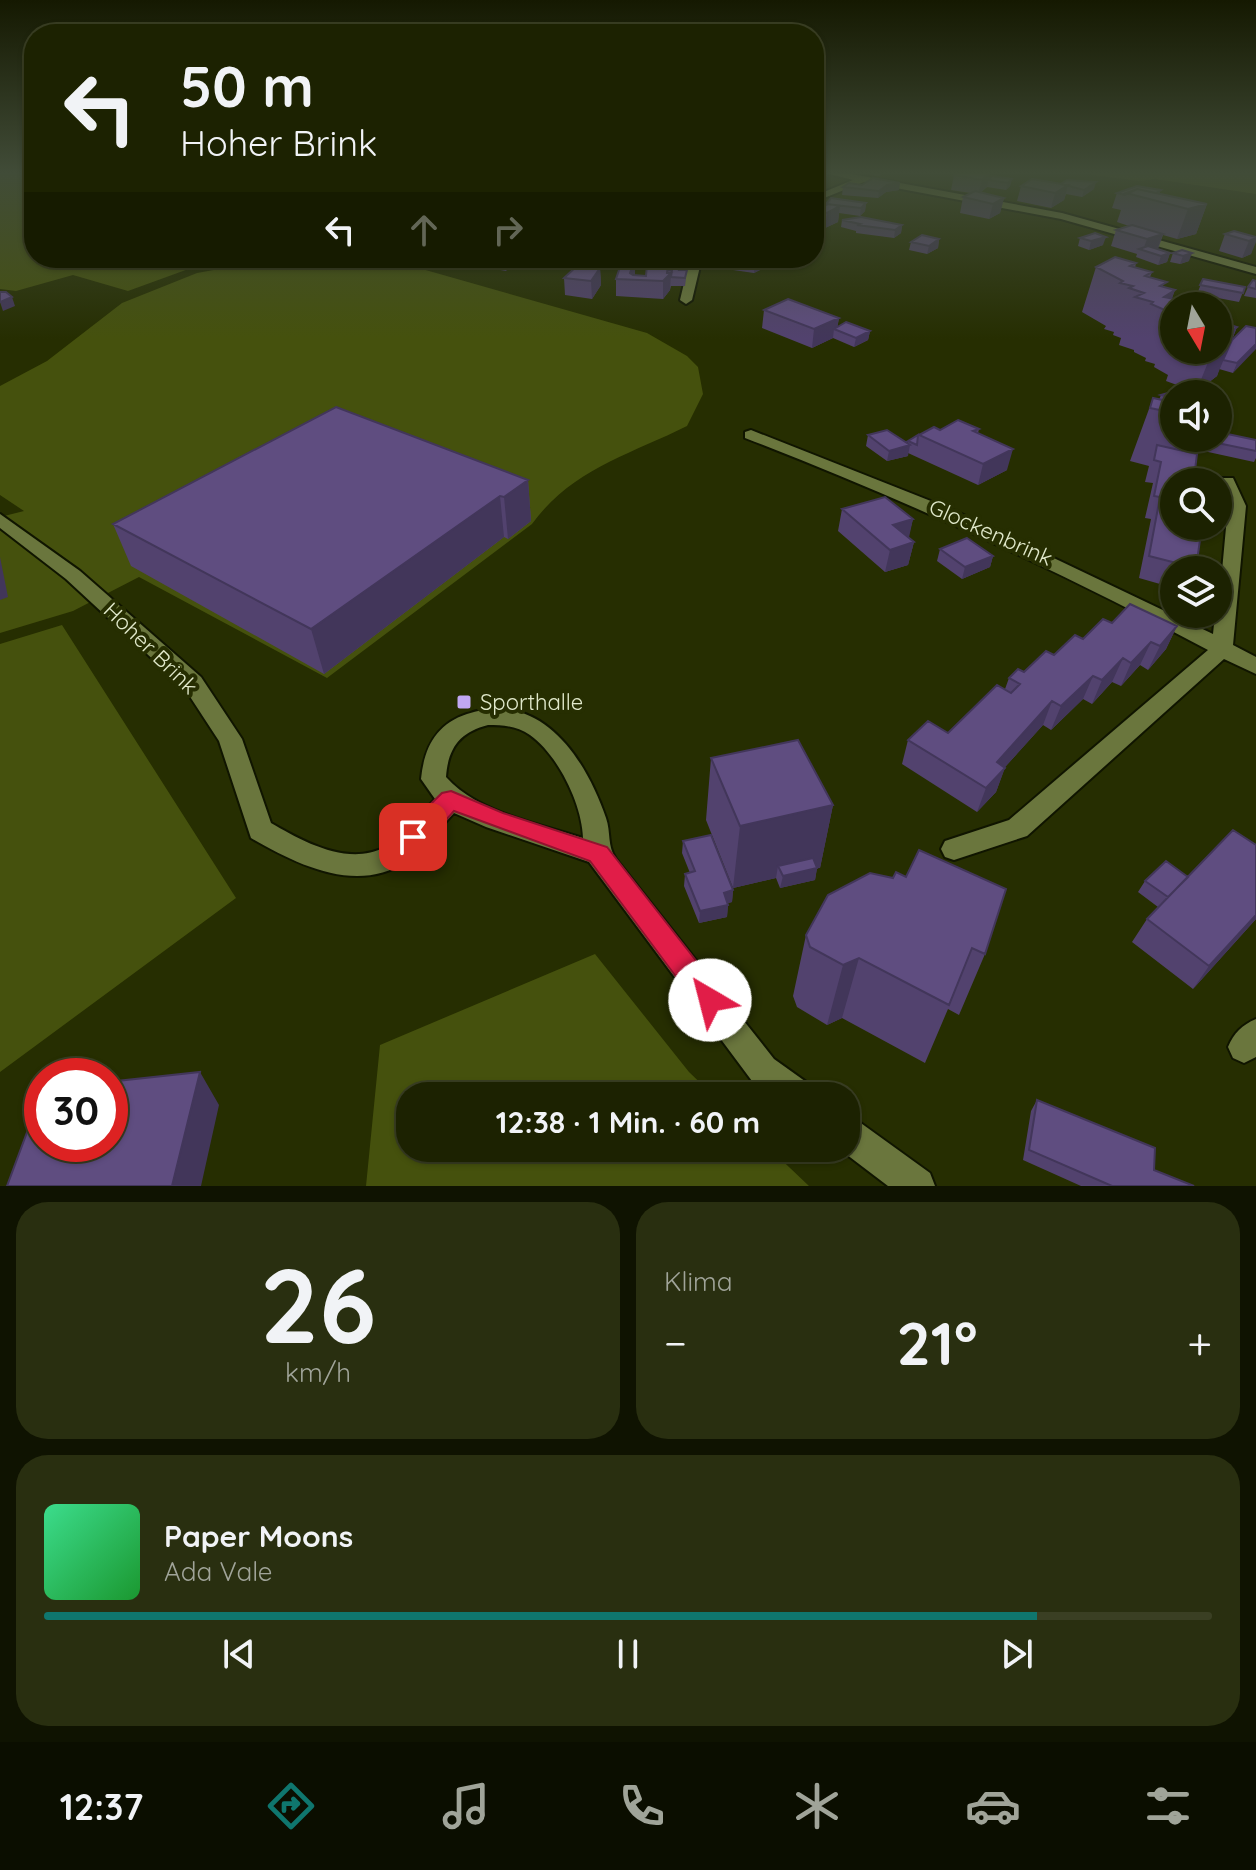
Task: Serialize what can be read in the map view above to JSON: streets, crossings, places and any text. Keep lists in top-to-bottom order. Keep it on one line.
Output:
{"streets":{"street":["Glockenbrink","Hoher Brink"]},"places":{"transit":["Sporthalle"]},"north":"bottom","page":{"turn":["50 m","Hoher Brink"],"limit":"30","trip":"12:38 · 1 Min. · 60 m","tile":[["26","km/h"],"Klima"],"heat":["−","21°","+"],"song":["Paper Moons","Ada Vale"],"tabs":"12:37"}}
